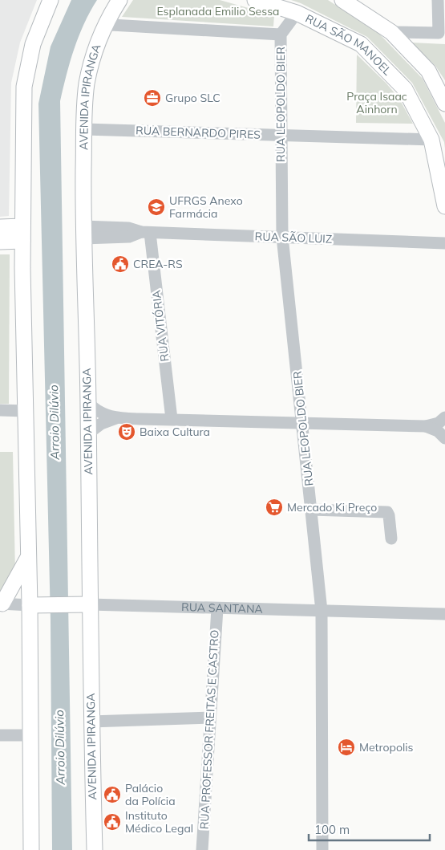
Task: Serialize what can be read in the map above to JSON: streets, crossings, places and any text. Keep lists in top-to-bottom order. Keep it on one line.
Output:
{"streets":{"main road":["RUA SÃO MANOEL","AVENIDA IPIRANGA","RUA SANTANA"],"street":["RUA LEOPOLDO BIER","RUA BERNARDO PIRES","RUA SÃO LUIZ","RUA VITÓRIA","RUA PROFESSOR FREITAS E CASTRO"]},"crossings":[["RUA SÃO MANOEL","RUA LEOPOLDO BIER"],["RUA SÃO MANOEL","RUA BERNARDO PIRES"],["AVENIDA IPIRANGA","RUA BERNARDO PIRES"],["AVENIDA IPIRANGA","RUA SÃO LUIZ"],["AVENIDA IPIRANGA","RUA SANTANA"],["RUA LEOPOLDO BIER","RUA BERNARDO PIRES"],["RUA LEOPOLDO BIER","RUA SÃO LUIZ"],["RUA LEOPOLDO BIER","RUA SANTANA"],["RUA SÃO LUIZ","RUA VITÓRIA"],["RUA SANTANA","RUA PROFESSOR FREITAS E CASTRO"]],"water":["Arroio Dilúvio"],"parks":["Esplanada Emilio Sessa","Praça Isaac Ainhorn"],"places":{"office":["Grupo SLC"],"school or university":["UFRGS Anexo Farmácia"],"public building":["CREA-RS","Palácio da Polícia","Instituto Médico Legal"],"theatre":["Baixa Cultura"],"supermarket":["Mercado Ki Preço"],"hotel":["Metropolis"]},"scale_bar":"100 m"}
